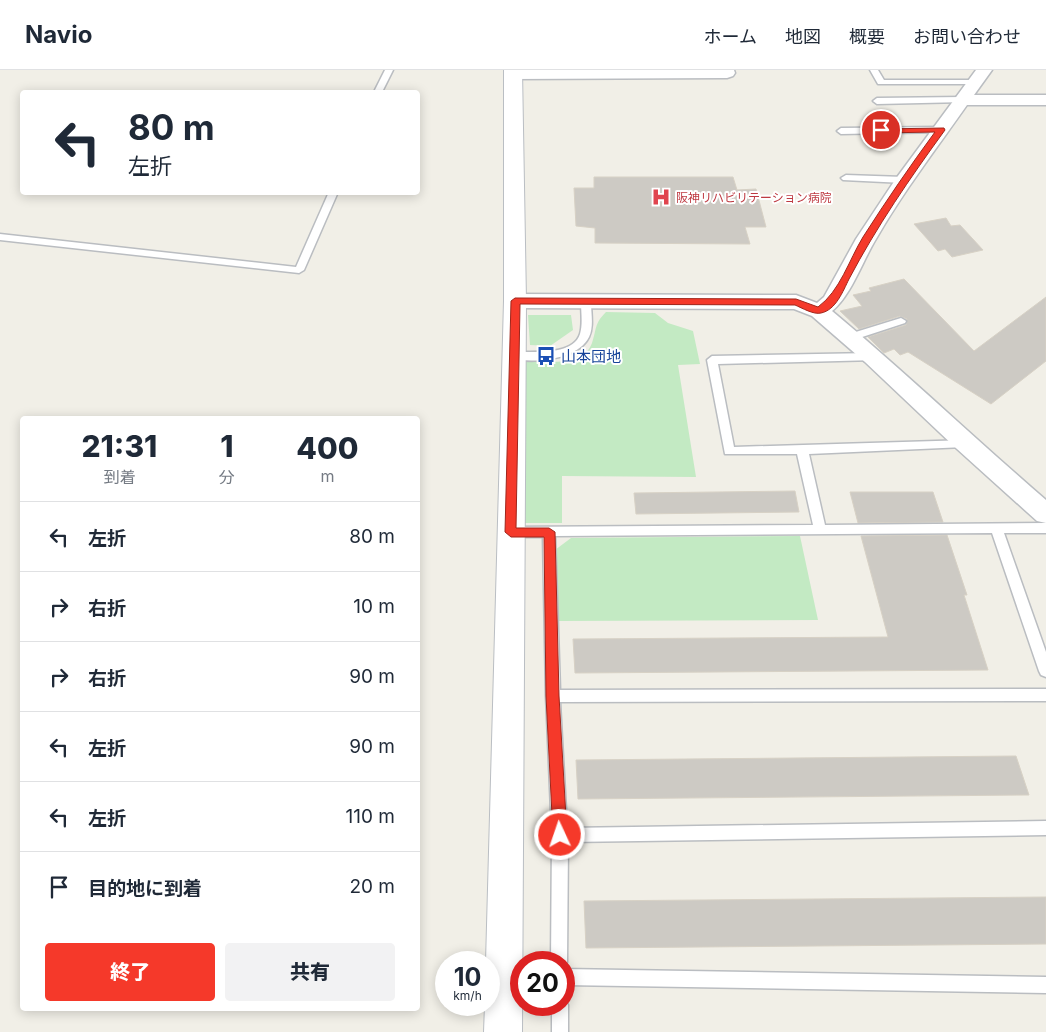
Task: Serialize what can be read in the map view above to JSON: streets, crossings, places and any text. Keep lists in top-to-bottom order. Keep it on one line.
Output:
{"places":{"hospital":["阪神リハビリテーション病院"],"bus stop":["山本団地"]},"page":{"header":"Navio","nav":["ホーム","地図","概要","お問い合わせ"],"turn":["80 m","左折"],"eta":["21:31","到着","1","分","400","m"],"list":[{"name":"左折","value":"80 m"},{"name":"右折","value":"10 m"},{"name":"右折","value":"90 m"},{"name":"左折","value":"90 m"},{"name":"左折","value":"110 m"},{"name":"目的地に到着","value":"20 m"}],"buttons":["終了","共有"],"speed":"10 km/h","limit":"20"}}
